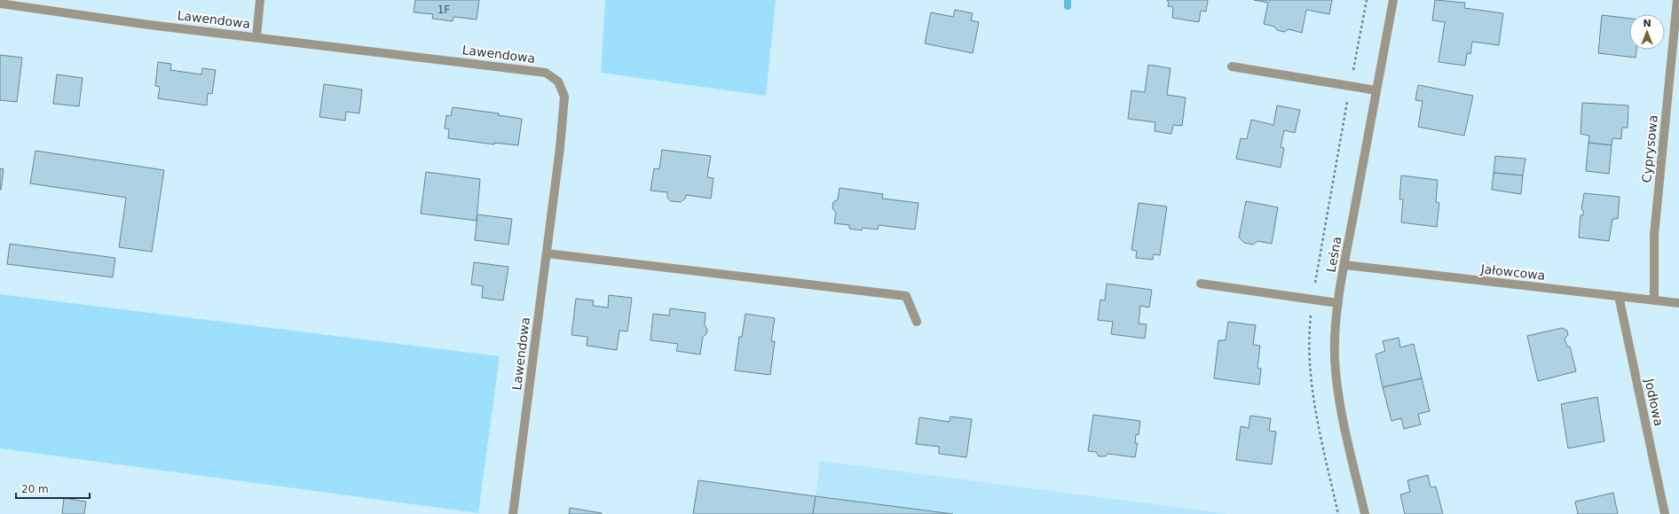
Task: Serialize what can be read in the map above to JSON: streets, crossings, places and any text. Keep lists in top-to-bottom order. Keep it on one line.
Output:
{"streets":{"street":["Lawendowa","Cyprysowa","Leśna","Jałowcowa","Jodłowa"]},"crossings":[["Cyprysowa","Jałowcowa"],["Leśna","Jałowcowa"],["Jałowcowa","Jodłowa"]],"house_numbers":["1F"],"scale_bar":"20 m","north":"top"}
